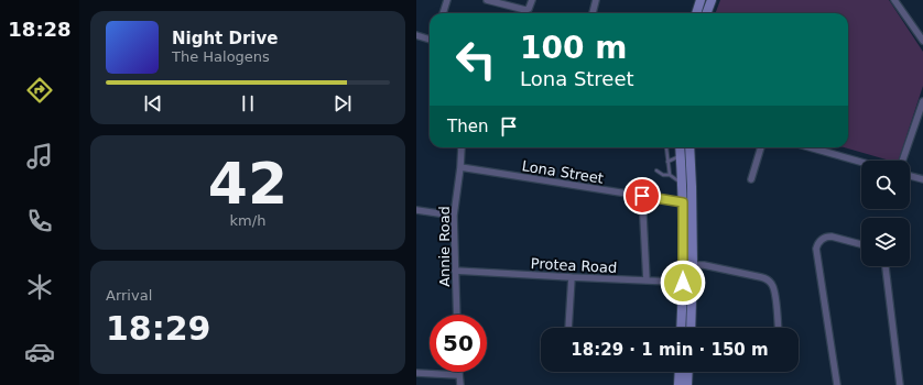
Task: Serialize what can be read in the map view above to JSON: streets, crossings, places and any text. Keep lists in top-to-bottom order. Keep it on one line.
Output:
{"streets":{"street":["Lona Street","Annie Road","Protea Road"]},"crossings":[["Lona Street","Annie Road"],["Annie Road","Protea Road"]],"page":{"tabs":"18:28","turn":["100 m","Lona Street"],"song":["Night Drive","The Halogens"],"then":"Then","tile":[["42","km/h"],["Arrival","18:29"]],"limit":"50","trip":"18:29 · 1 min · 150 m"}}
